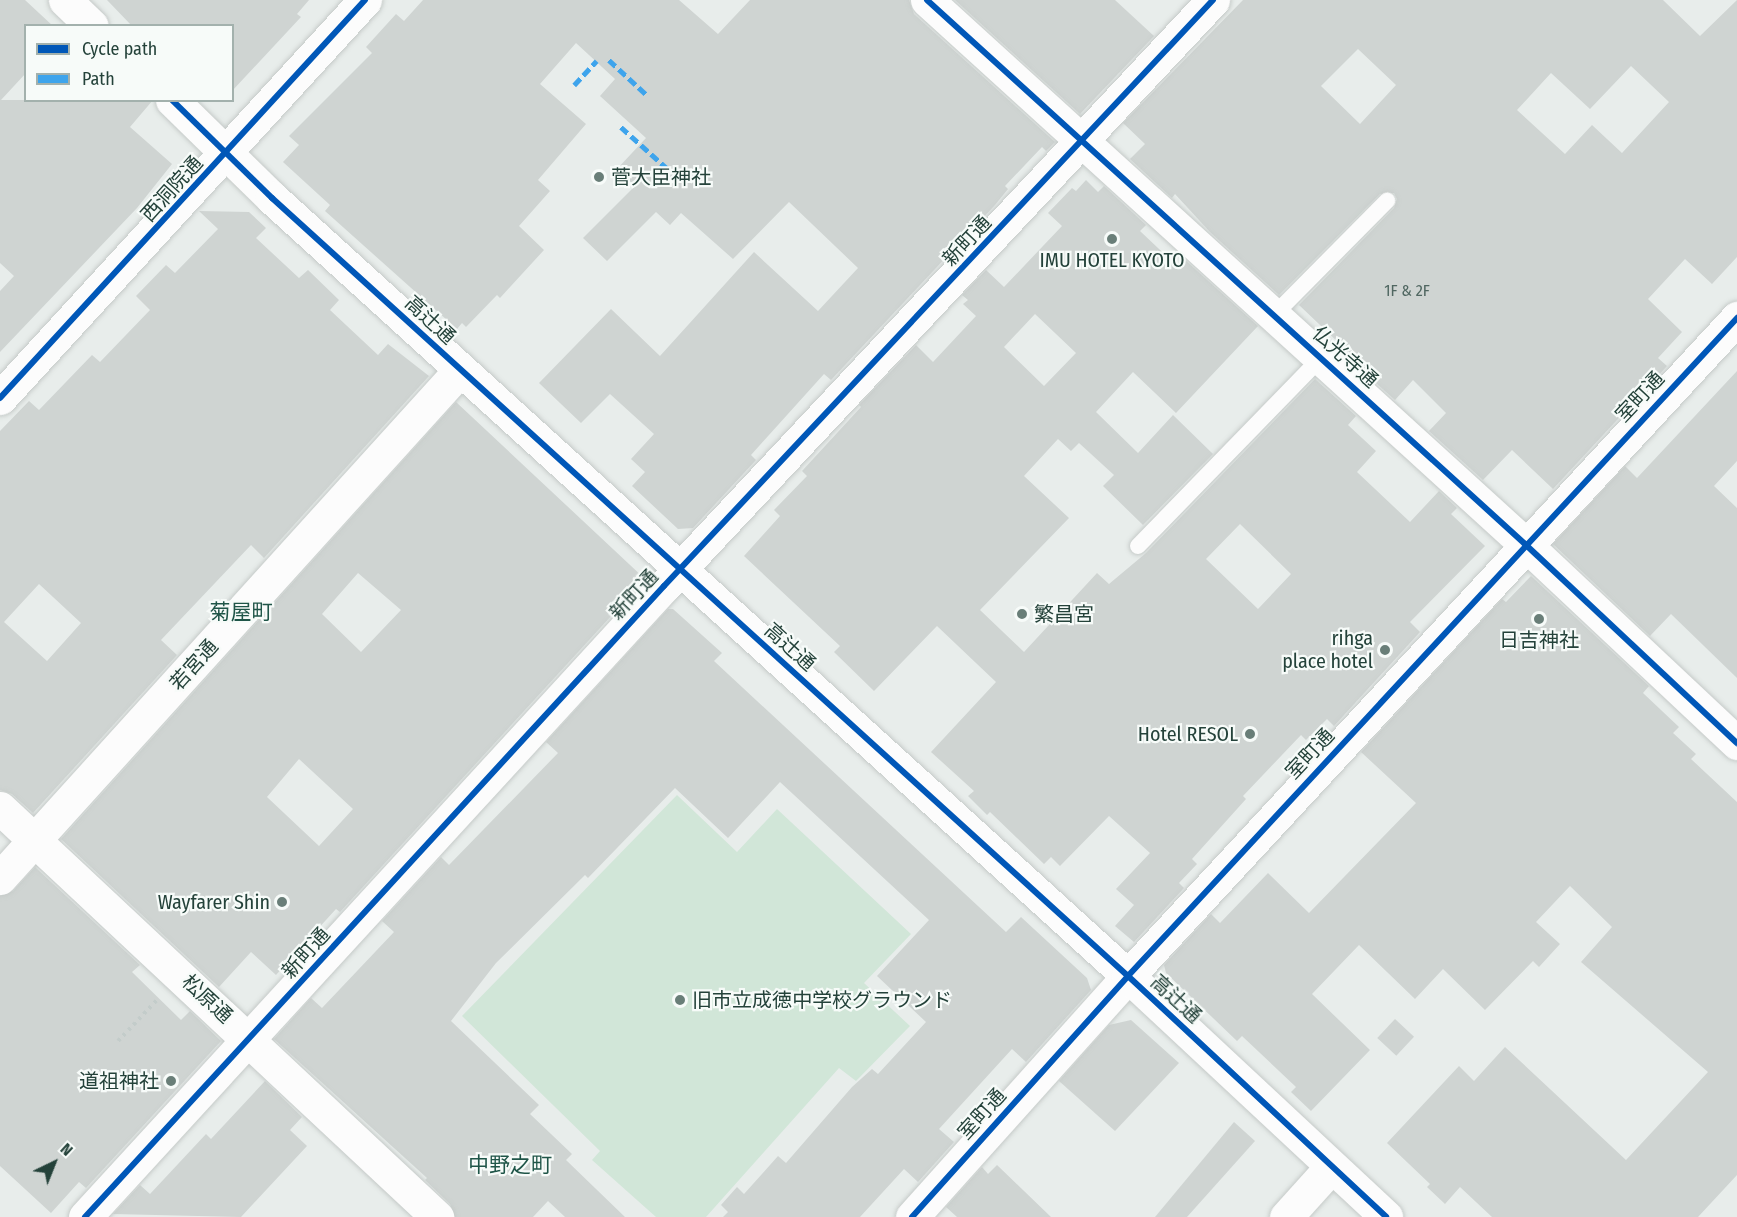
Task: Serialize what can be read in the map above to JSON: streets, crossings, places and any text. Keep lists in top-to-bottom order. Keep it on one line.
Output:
{"streets":{"street":["西洞院通","新町通","高辻通","仏光寺通","室町通","若宮通","松原通"]},"crossings":[["西洞院通","高辻通"],["新町通","高辻通"],["新町通","仏光寺通"],["新町通","松原通"],["高辻通","室町通"],["高辻通","若宮通"],["仏光寺通","室町通"],["若宮通","松原通"]],"districts":["菊屋町","中野之町"],"places":["菅大臣神社","IMU HOTEL KYOTO","繁昌宮","日吉神社","rihga place hotel","Hotel RESOL","Wayfarer Shin","旧市立成徳中学校グラウンド","道祖神社"],"house_numbers":["1F & 2F"],"legend":["Cycle path","Path"],"north":"top right"}
